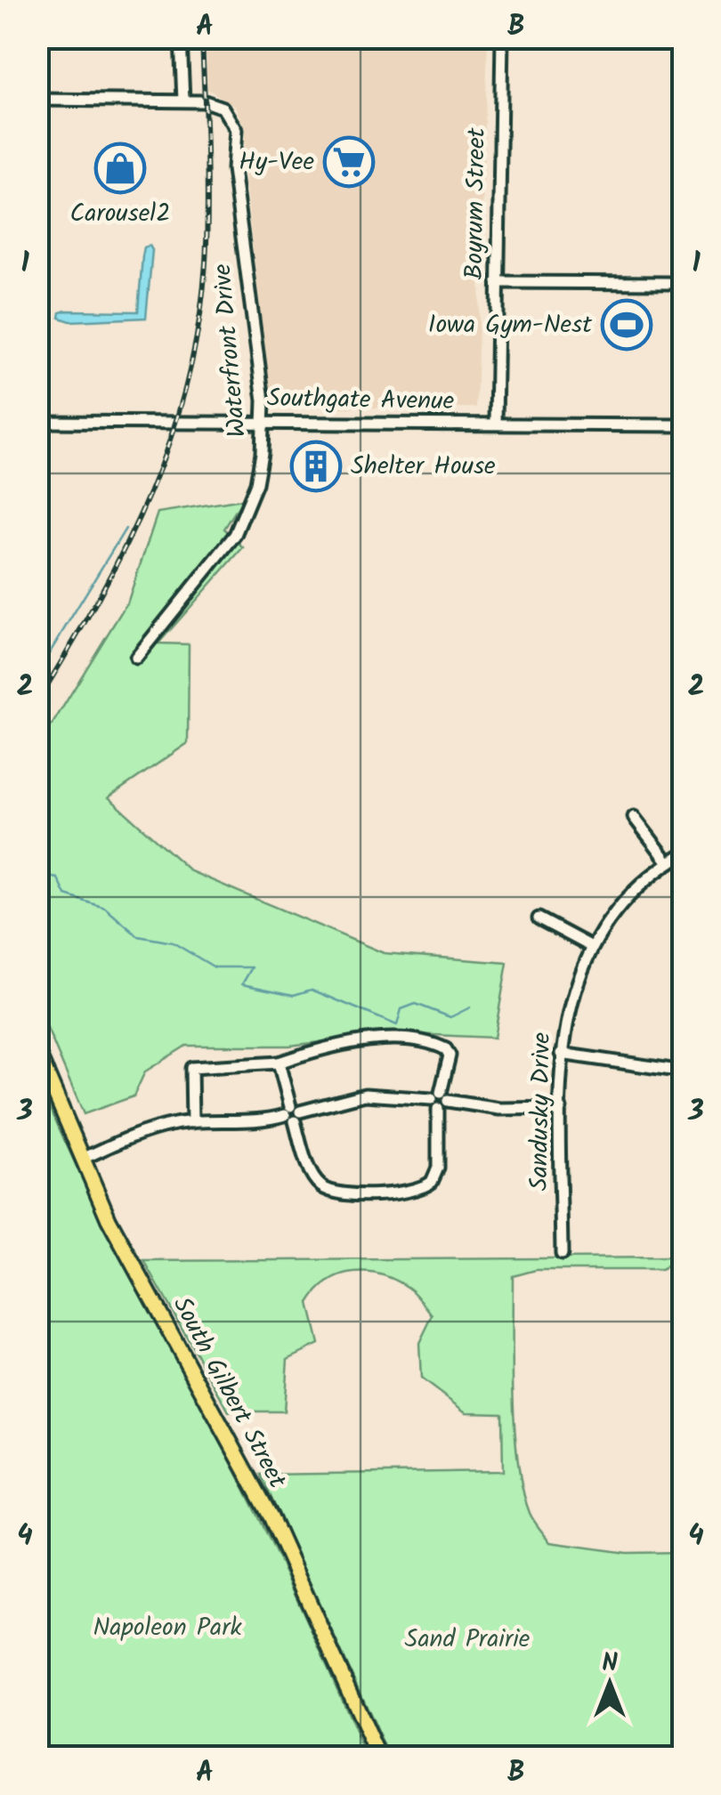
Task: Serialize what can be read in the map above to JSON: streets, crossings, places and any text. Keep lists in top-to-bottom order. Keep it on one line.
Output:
{"streets":{"main road":["South Gilbert Street"],"street":["Boyrum Street","Waterfront Drive","Southgate Avenue","Sandusky Drive"]},"crossings":[["Boyrum Street","Southgate Avenue"],["Waterfront Drive","Southgate Avenue"]],"parks":["Napoleon Park","Sand Prairie"],"places":{"supermarket":["Hy-Vee"],"shop":["Carousel2"],"sports":["Iowa Gym-Nest"],"building":["Shelter House"]},"north":"top","grid":{"columns":["A","B"],"rows":["1","2","3","4"]}}
